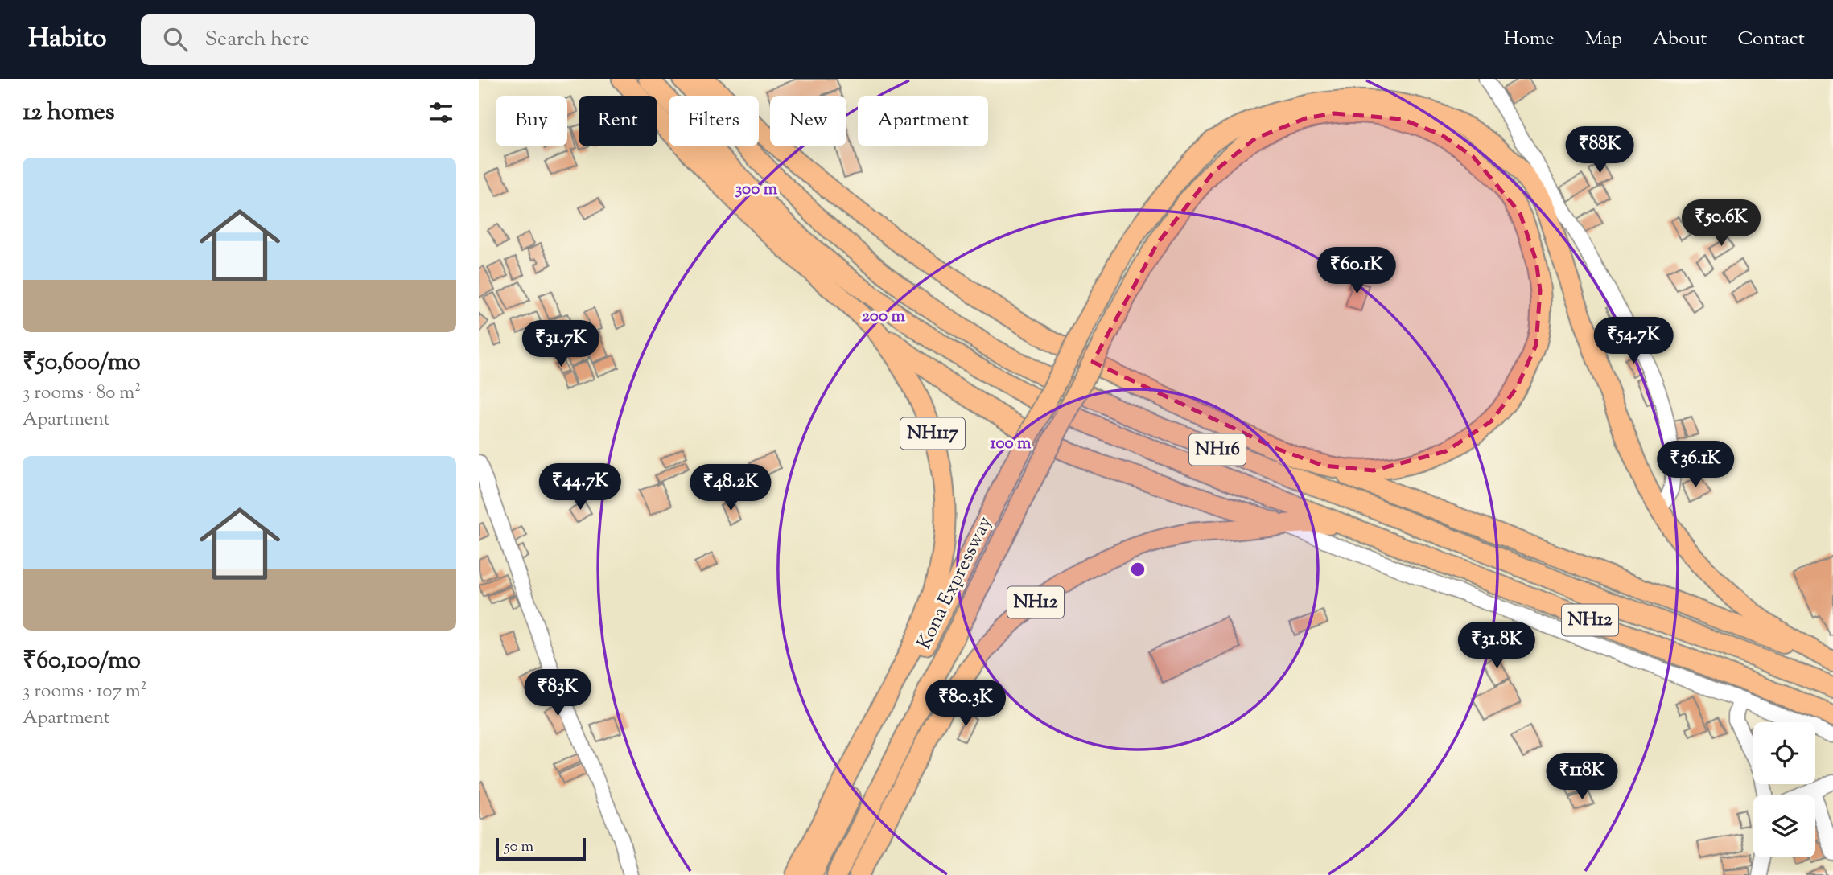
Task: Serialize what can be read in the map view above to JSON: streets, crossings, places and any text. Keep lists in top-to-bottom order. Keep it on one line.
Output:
{"streets":{"highway":["NH117","NH16","Kona Expressway","NH12"]},"crossings":[["NH16","NH12"]],"scale_bar":"50 m","page":{"header":"Habito","search":"Search here","nav":["Home","Map","About","Contact"],"heading":"12 homes","chip":["Buy","Rent","Filters","New","Apartment"],"price":["₹88K","₹50.6K","₹60.1K","₹54.7K","₹31.7K","₹36.1K","₹44.7K","₹48.2K","₹31.8K","₹83K","₹80.3K","₹118K"],"list":[{"name":"₹50,600/mo","note":"3 rooms · 80 m² · Apartment"},{"name":"₹60,100/mo","note":"3 rooms · 107 m² · Apartment"}],"scale":"50 m"},"rings":["300 m","200 m","100 m"]}
